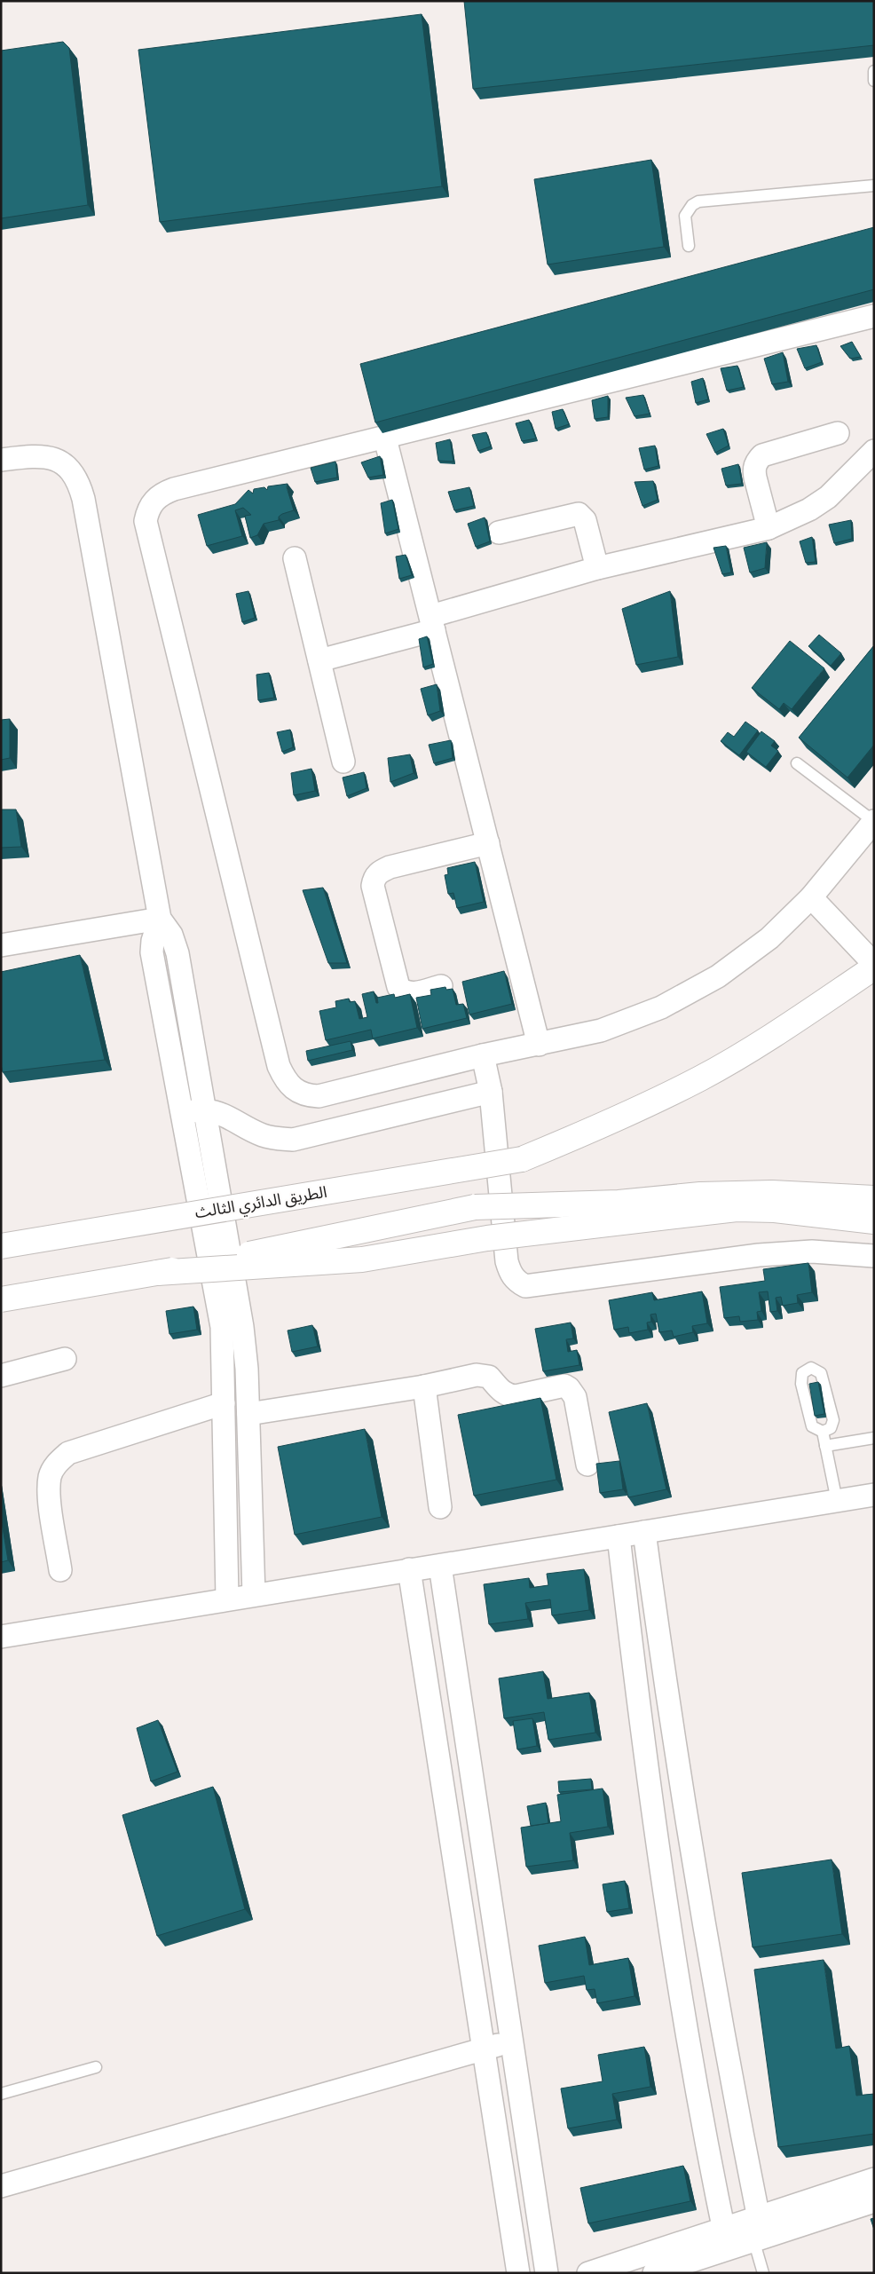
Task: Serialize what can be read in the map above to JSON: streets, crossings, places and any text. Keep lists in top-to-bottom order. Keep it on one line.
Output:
{"streets":{"highway":["الطريق الدائري الثالث"]}}
